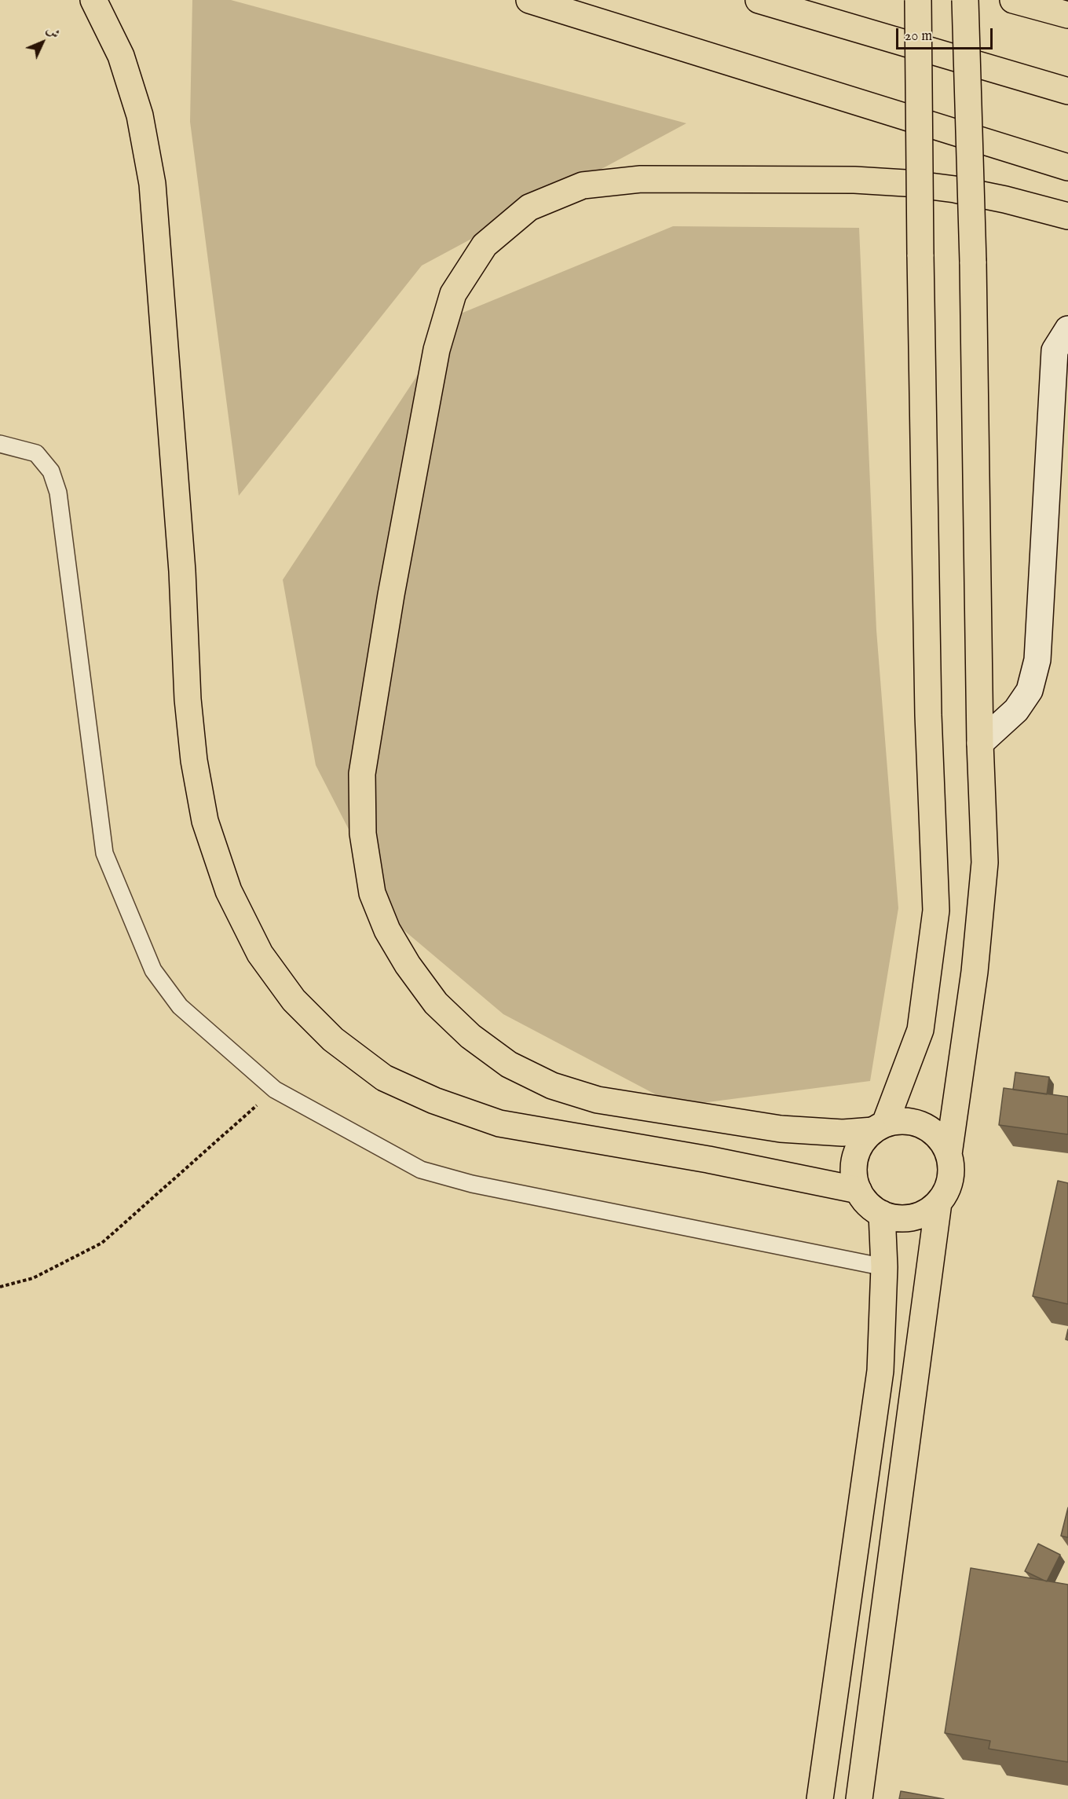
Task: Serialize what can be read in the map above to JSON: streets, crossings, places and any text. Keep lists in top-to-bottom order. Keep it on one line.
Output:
{"scale_bar":"20 m","north":"top right"}
